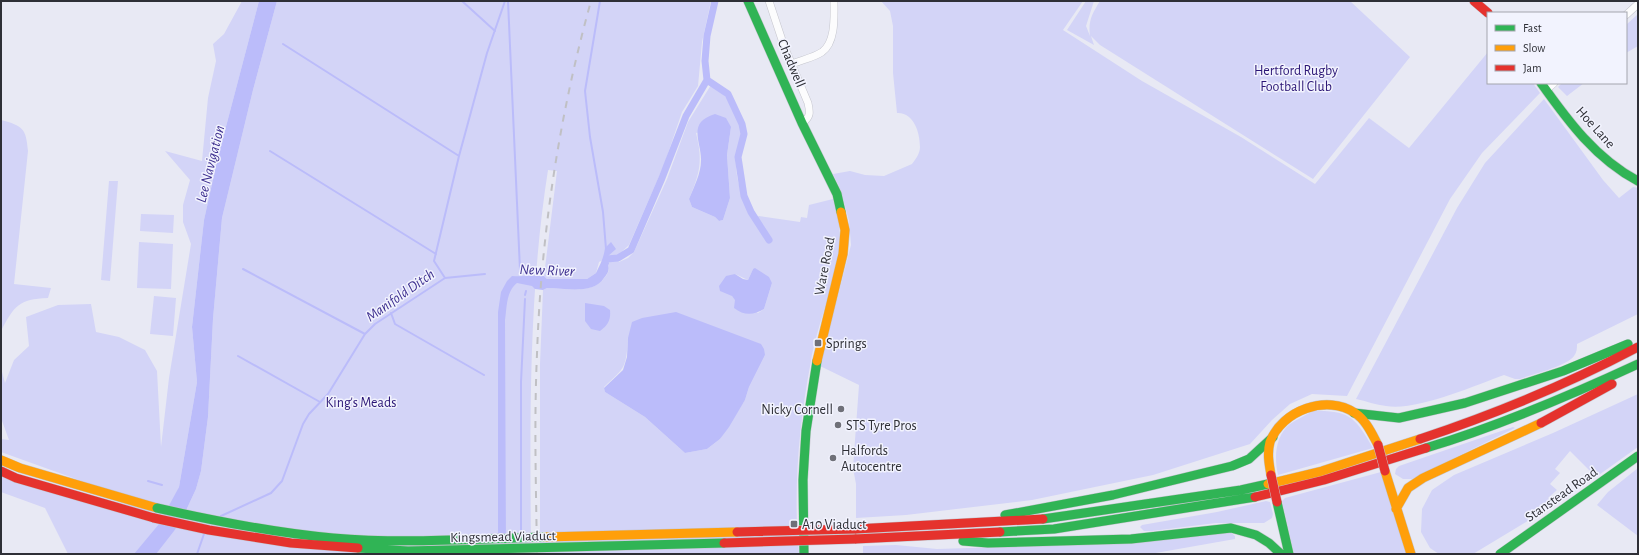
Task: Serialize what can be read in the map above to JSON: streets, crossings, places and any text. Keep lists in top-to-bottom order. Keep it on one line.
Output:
{"streets":{"main road":["Hoe Lane","Ware Road","Stanstead Road","Kingsmead Viaduct"],"street":["Chadwell"]},"crossings":[["Chadwell","Ware Road"]],"water":["Lee Navigation","New River","Manifold Ditch"],"parks":["Hertford Rugby Football Club","King's Meads"],"places":{"transit":["Springs","A10 Viaduct"],"other":["Nicky Cornell","STS Tyre Pros","Halfords Autocentre"]},"legend":["Fast","Slow","Jam"]}
